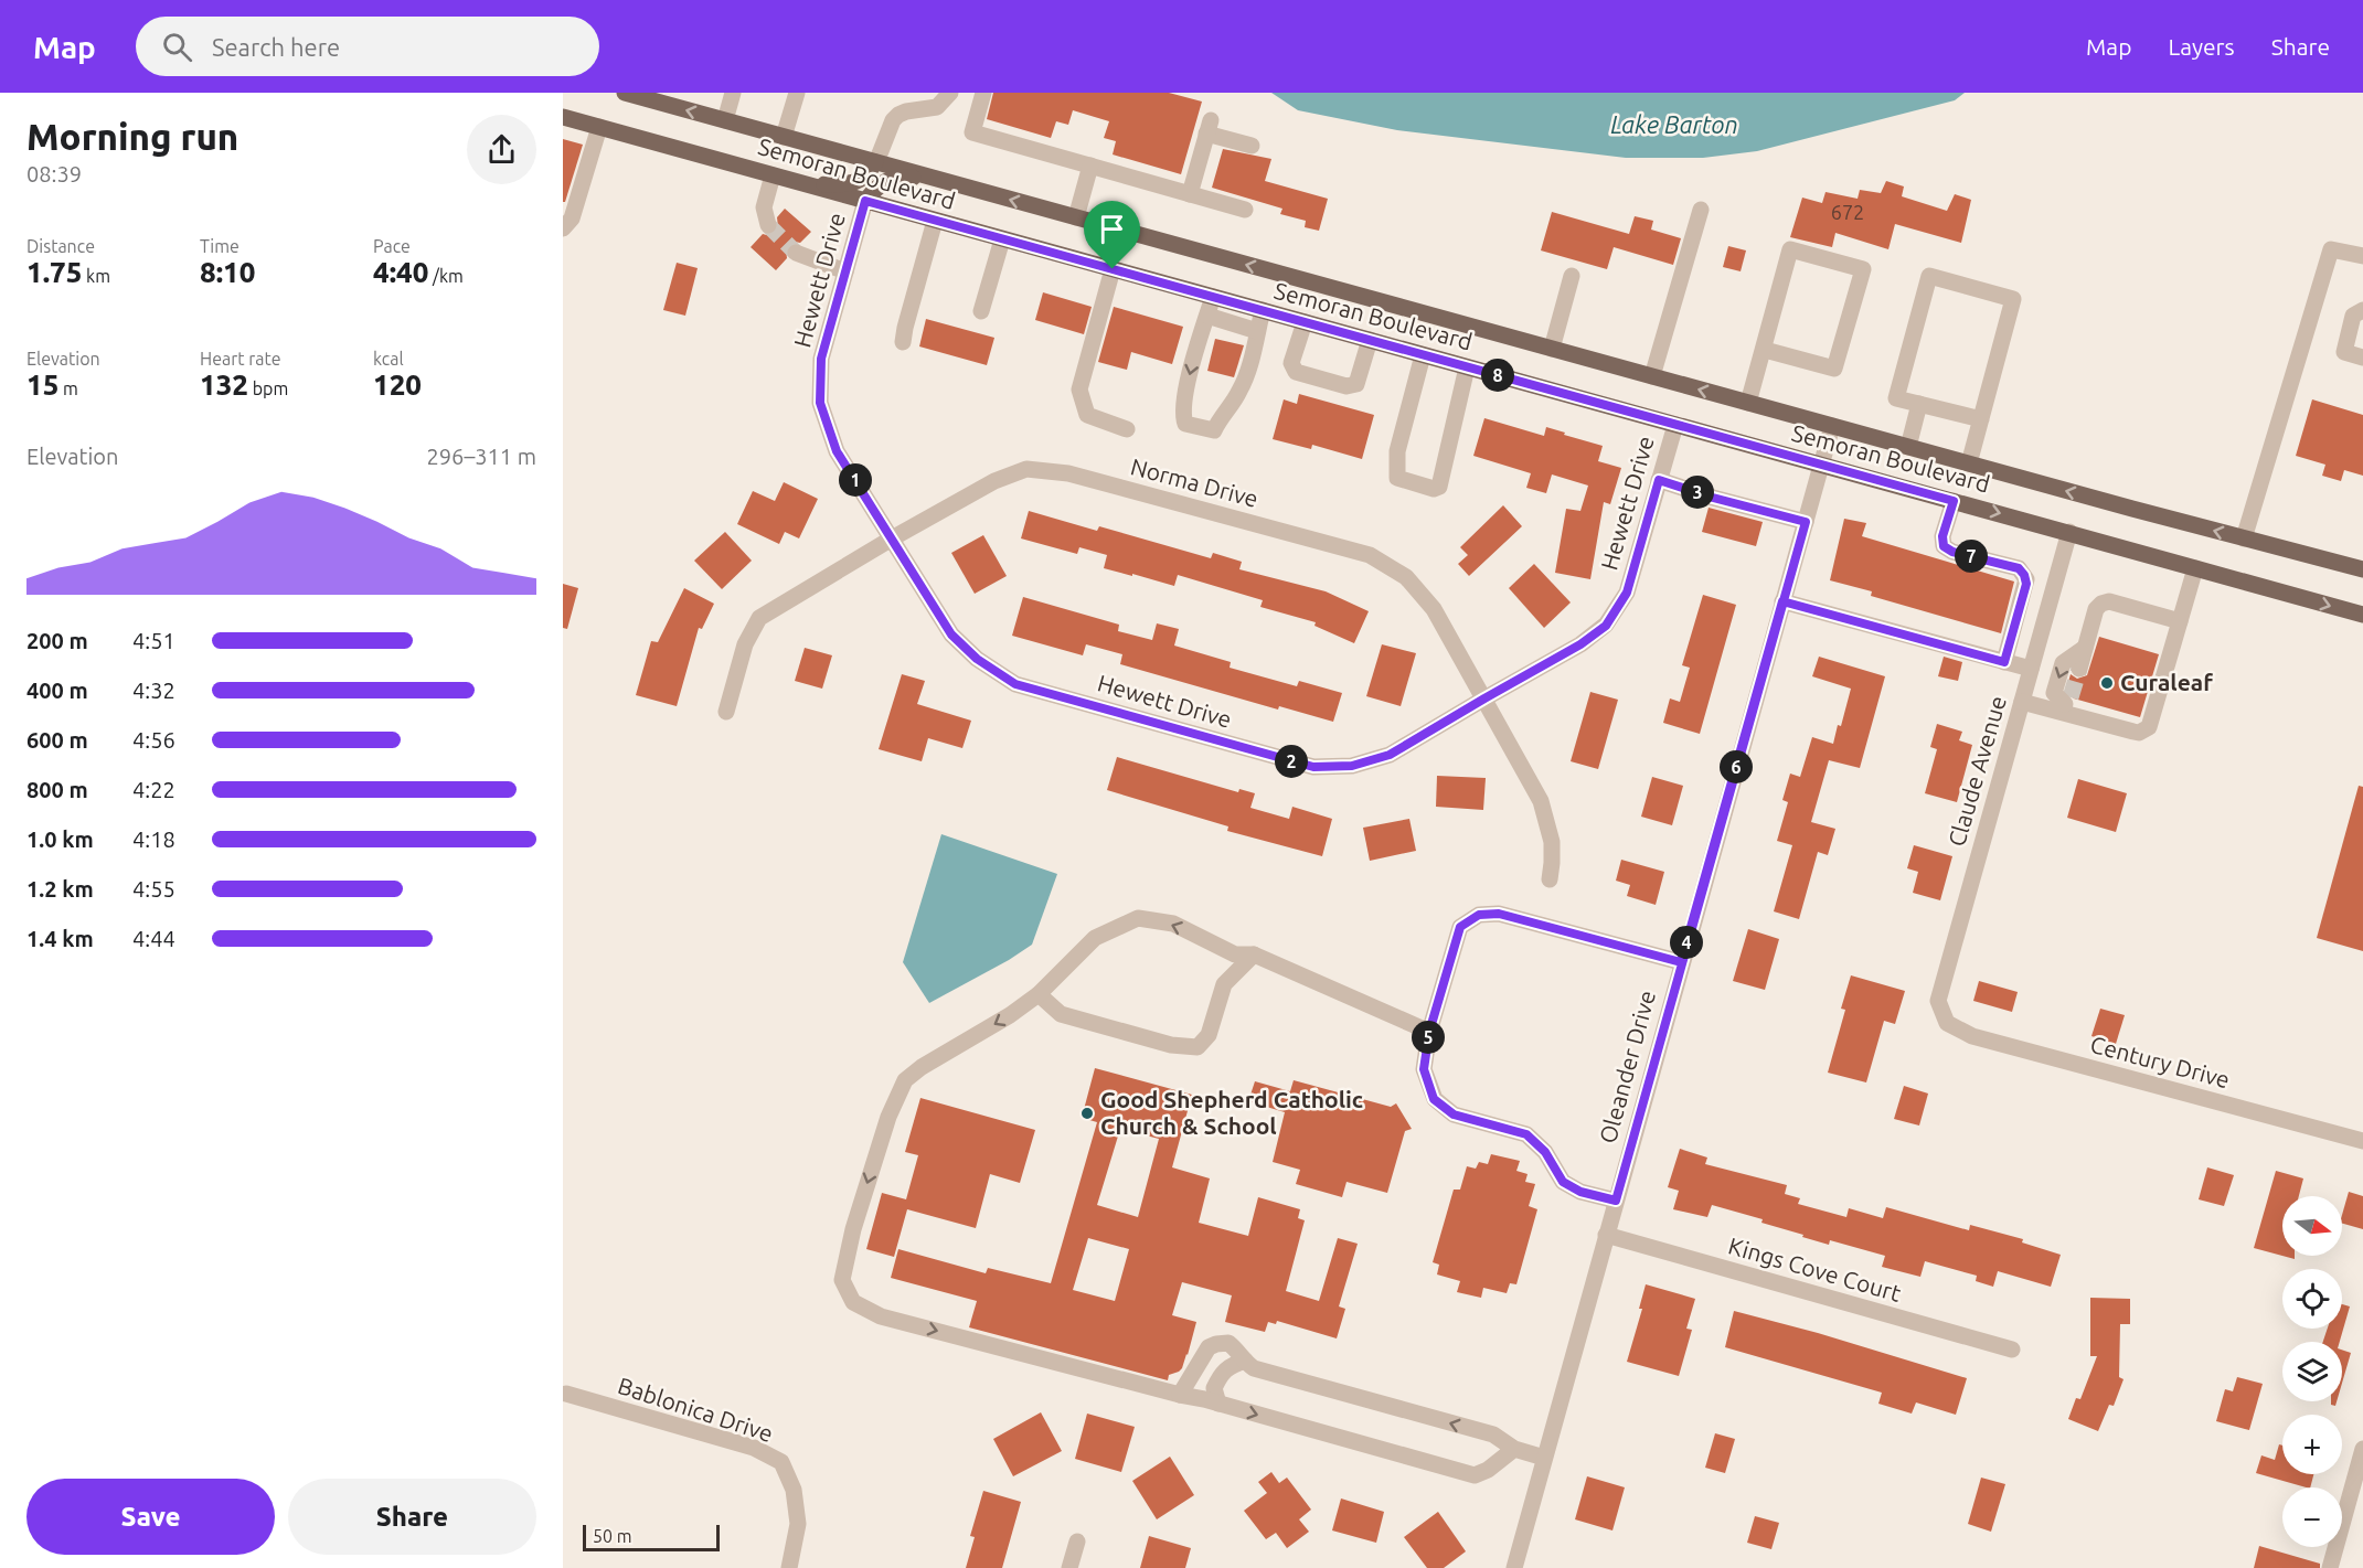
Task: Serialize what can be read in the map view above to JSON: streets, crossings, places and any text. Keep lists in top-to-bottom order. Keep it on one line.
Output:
{"streets":{"main road":["Semoran Boulevard"],"street":["Hewett Drive","Norma Drive","Claude Avenue","Century Drive","Oleander Drive","Kings Cove Court","Bablonica Drive"]},"crossings":[["Semoran Boulevard","Hewett Drive"],["Semoran Boulevard","Claude Avenue"],["Semoran Boulevard","Oleander Drive"],["Hewett Drive","Norma Drive"],["Claude Avenue","Century Drive"],["Oleander Drive","Kings Cove Court"]],"water":["Lake Barton"],"places":["Curaleaf","Good Shepherd Catholic Church & School"],"house_numbers":["672"],"scale_bar":"50 m","north":"right","page":{"header":"Map","search":"Search here","nav":["Map","Layers","Share"],"heading":["Morning run","08:39"],"stats":[["Distance","1.75 km"],["Time","8:10"],["Pace","4:40 /km"],["Elevation","15 m"],["Heart rate","132 bpm"],["kcal","120"]],"pins":["8","1","3","7","2","6","4","5"],"chart":["Elevation","296–311 m"],"list":[{"name":"200 m","note":"4:51"},{"name":"400 m","note":"4:32"},{"name":"600 m","note":"4:56"},{"name":"800 m","note":"4:22"},{"name":"1.0 km","note":"4:18"},{"name":"1.2 km","note":"4:55"},{"name":"1.4 km","note":"4:44"}],"map_buttons":["+","−"],"buttons":["Save","Share"],"scale":"50 m"}}
